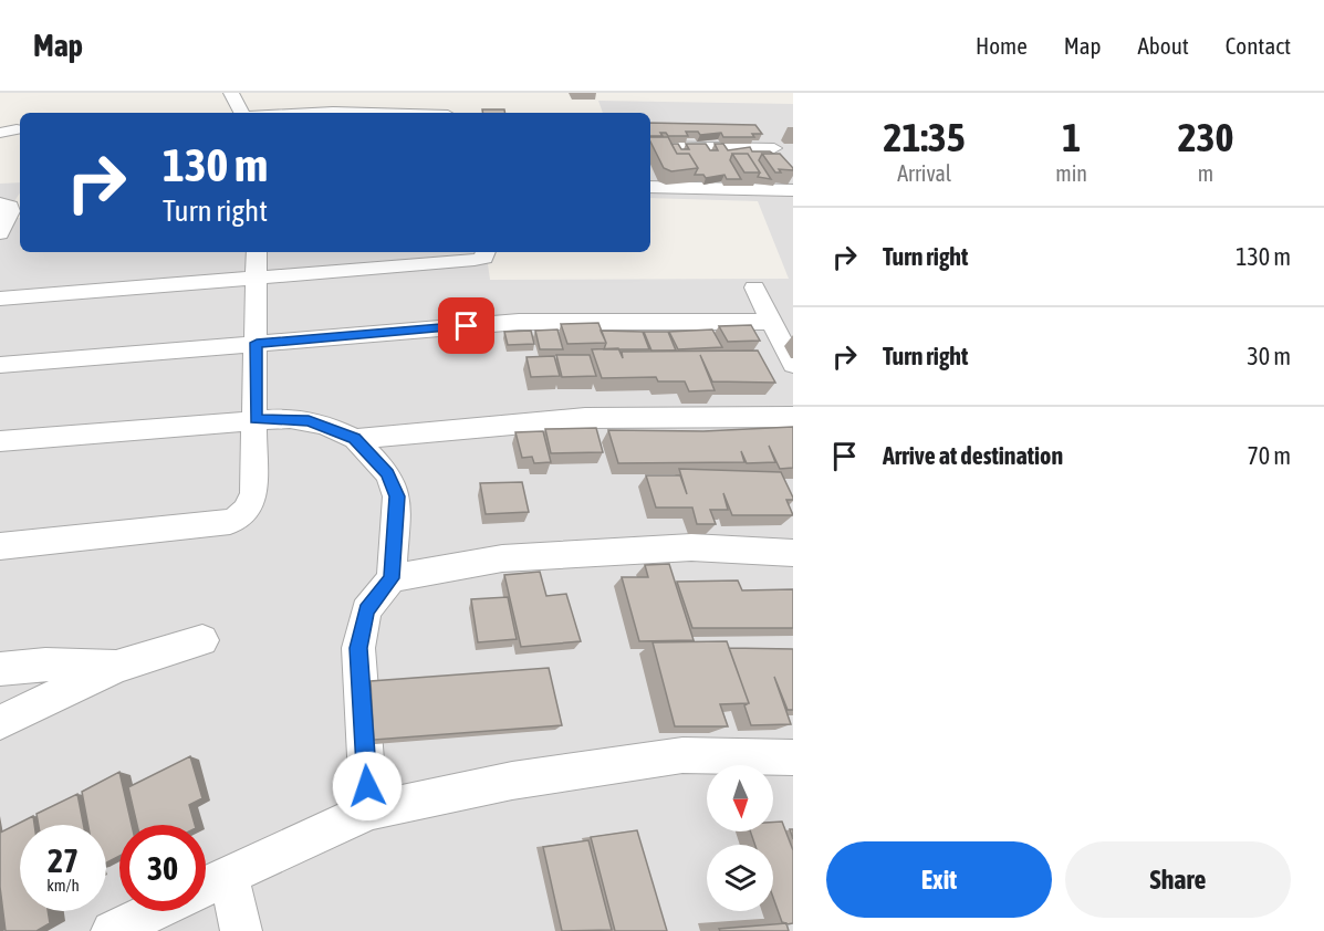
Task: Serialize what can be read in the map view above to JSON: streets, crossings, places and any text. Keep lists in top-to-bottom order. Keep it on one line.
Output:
{"north":"bottom","page":{"header":"Map","nav":["Home","Map","About","Contact"],"eta":["21:35","Arrival","1","min","230","m"],"turn":["130 m","Turn right"],"list":[{"name":"Turn right","value":"130 m"},{"name":"Turn right","value":"30 m"},{"name":"Arrive at destination","value":"70 m"}],"speed":"27 km/h","limit":"30","buttons":["Exit","Share"]}}
